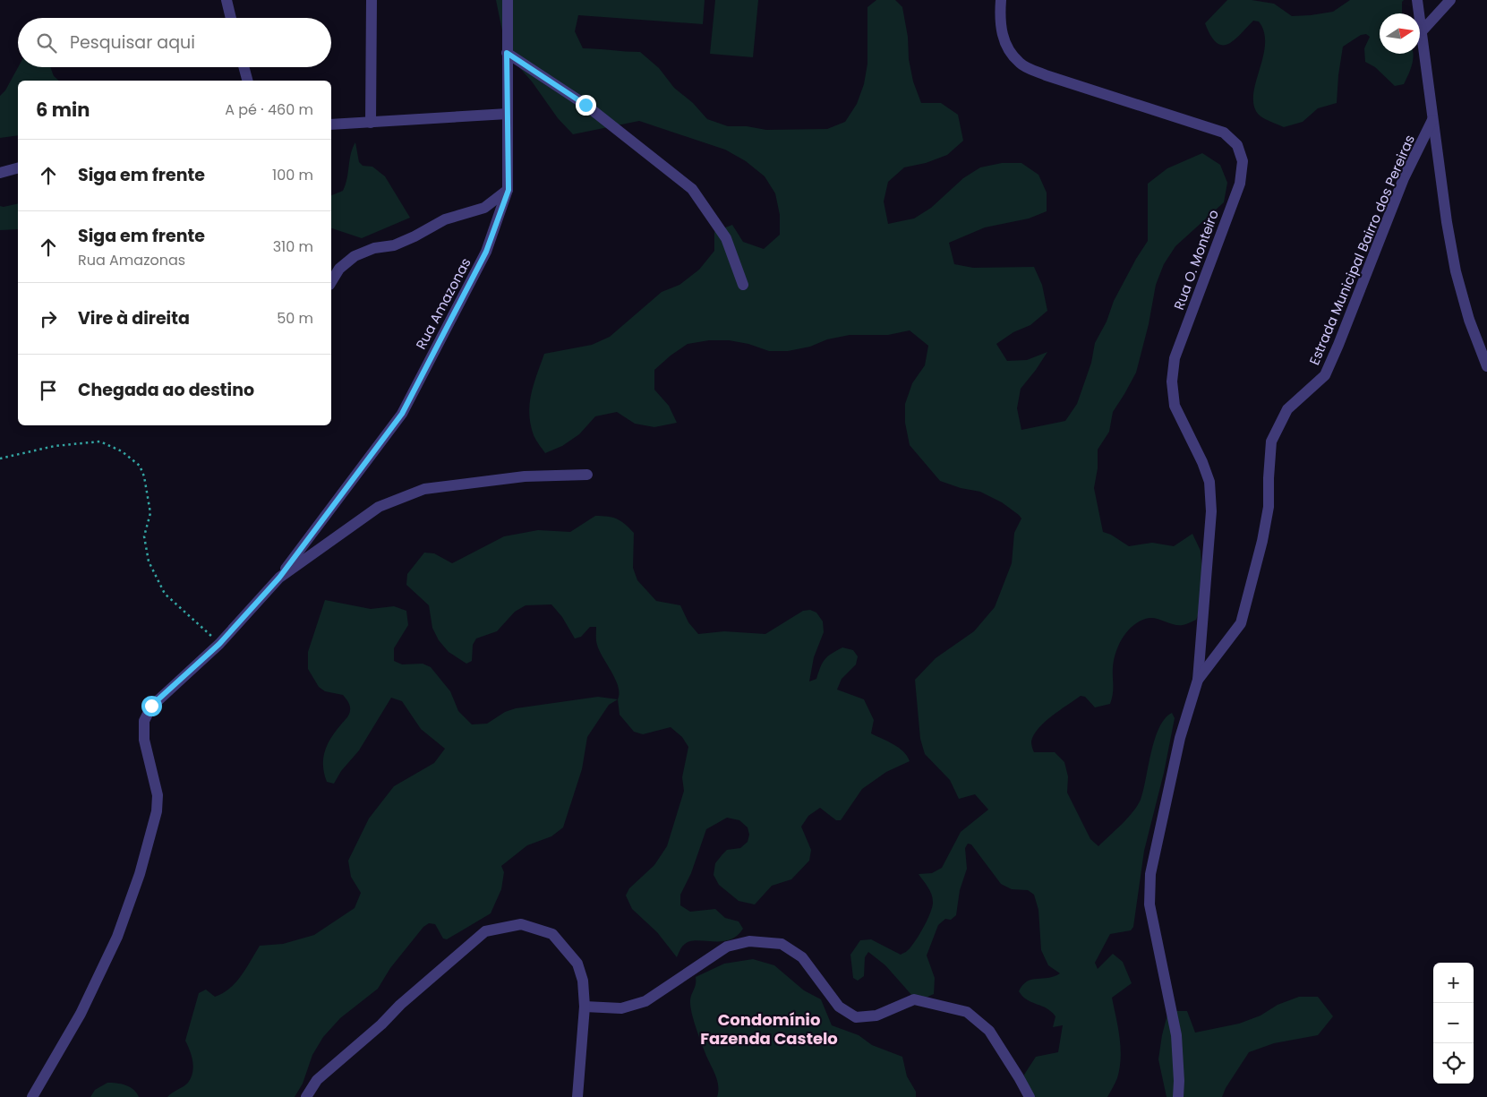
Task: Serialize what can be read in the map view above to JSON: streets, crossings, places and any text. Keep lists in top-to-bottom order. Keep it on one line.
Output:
{"streets":{"street":["Estrada Municipal Bairro dos Pereiras","Rua O. Monteiro","Rua Amazonas"]},"crossings":[["Estrada Municipal Bairro dos Pereiras","Rua O. Monteiro"]],"districts":["Condomínio Fazenda Castelo"],"north":"right","page":{"search":"Pesquisar aqui","heading":["6 min","A pé · 460 m"],"list":[["Siga em frente","100 m"],["Siga em frente","Rua Amazonas","310 m"],["Vire à direita","50 m"],"Chegada ao destino"],"map_buttons":["+","−"]}}
